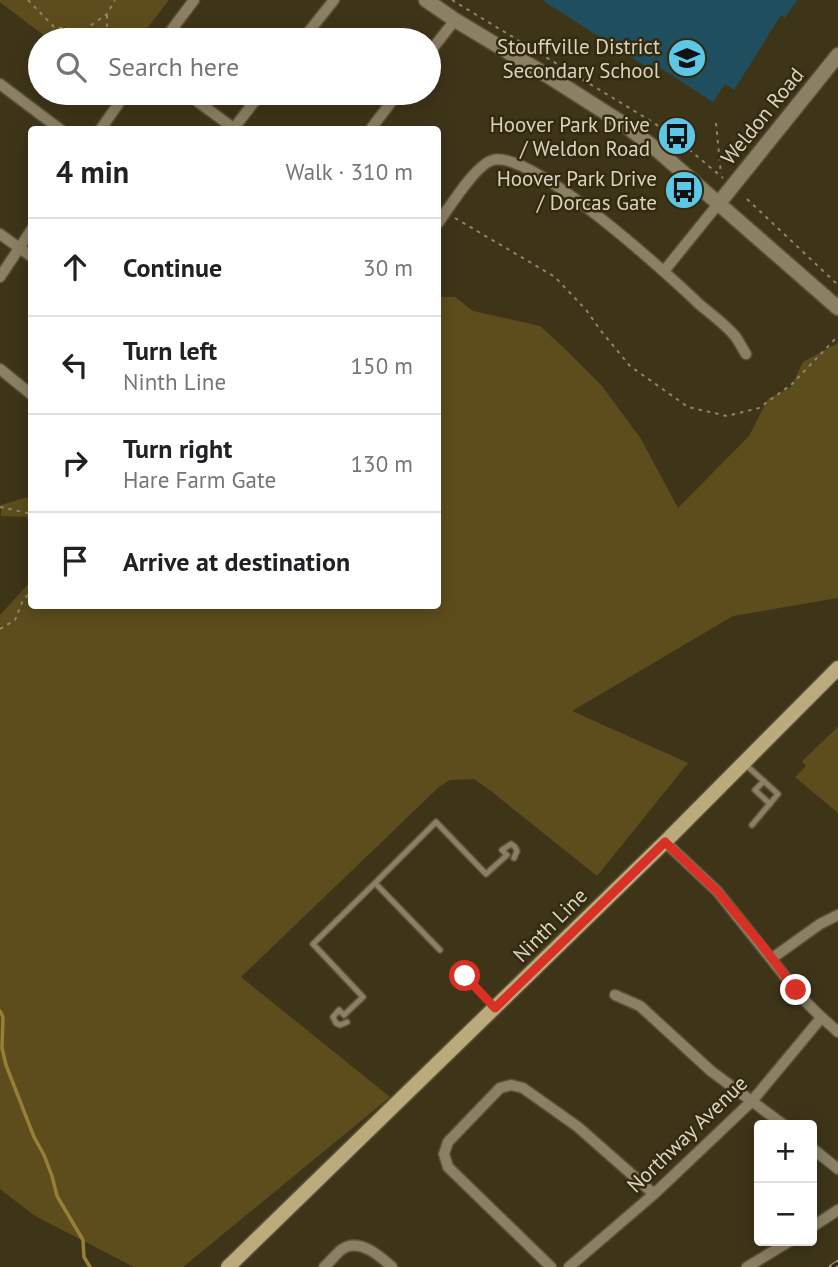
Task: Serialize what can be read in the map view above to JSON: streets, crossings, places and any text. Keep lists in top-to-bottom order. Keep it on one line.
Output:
{"streets":{"main road":["Ninth Line"],"street":["Weldon Road","Northway Avenue"]},"places":{"school or university":["Stouffville District Secondary School"],"bus stop":["Hoover Park Drive / Weldon Road","Hoover Park Drive / Dorcas Gate"]},"page":{"search":"Search here","heading":["4 min","Walk · 310 m"],"list":[["Continue","30 m"],["Turn left","Ninth Line","150 m"],["Turn right","Hare Farm Gate","130 m"],"Arrive at destination"],"map_buttons":["+","−"]}}
